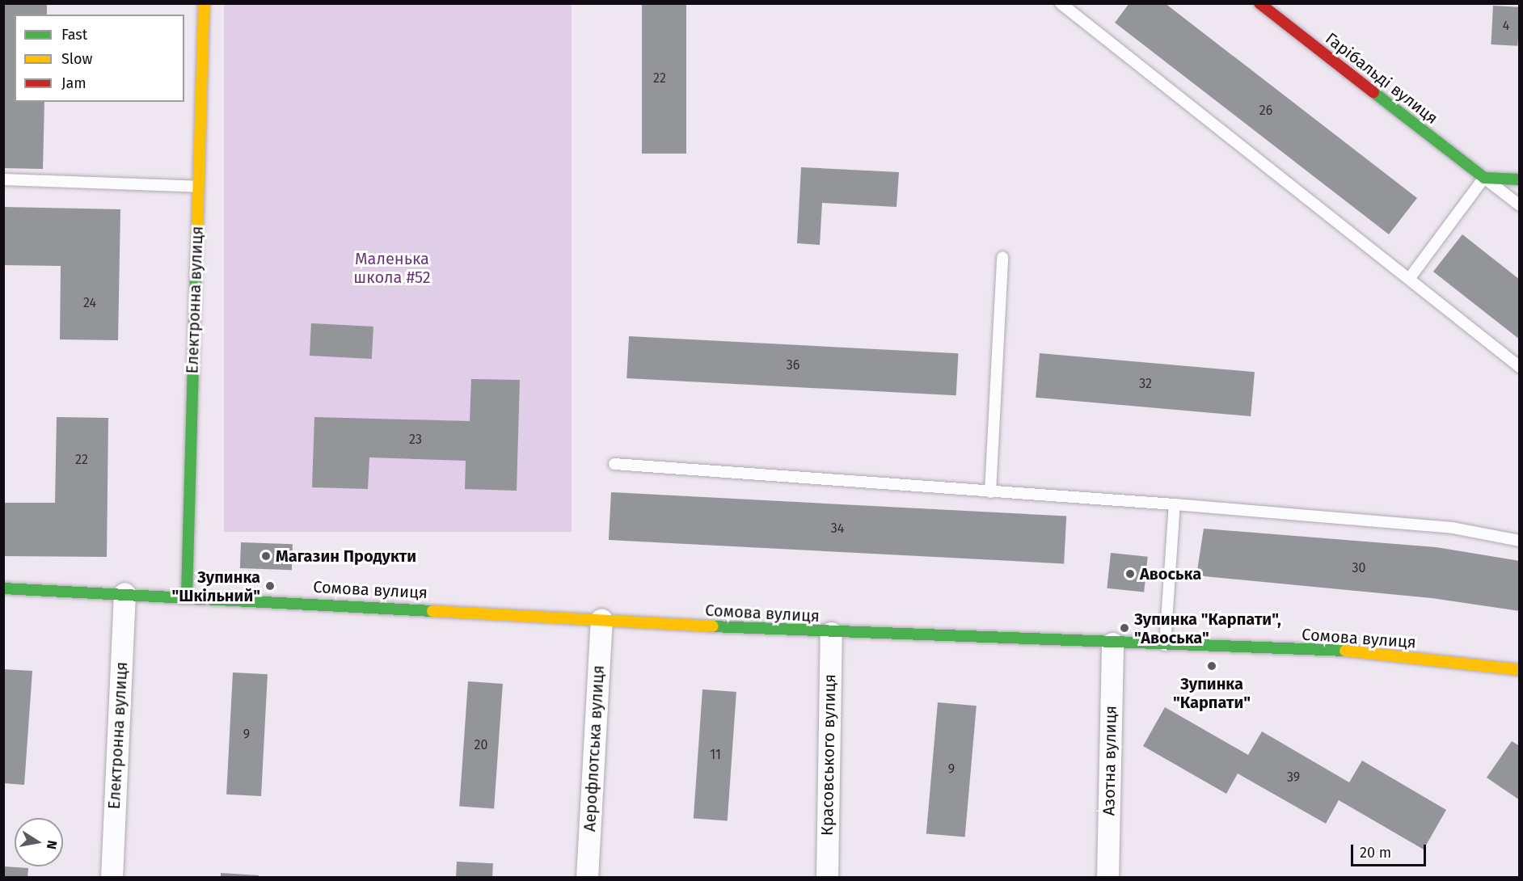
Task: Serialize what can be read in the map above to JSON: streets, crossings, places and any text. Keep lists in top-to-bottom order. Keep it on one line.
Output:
{"streets":{"main road":["Гарібальді вулиця","Електронна вулиця","Сомова вулиця"],"street":["Аерофлотська вулиця","Красовського вулиця","Азотна вулиця"]},"crossings":[["Електронна вулиця","Сомова вулиця"],["Сомова вулиця","Аерофлотська вулиця"],["Сомова вулиця","Красовського вулиця"],["Сомова вулиця","Азотна вулиця"]],"parks":["Маленька школа #52"],"places":["Магазин Продукти","Авоська","Зупинка \"Шкільний\"","Зупинка \"Карпати\", \"Авоська\"","Зупинка \"Карпати\""],"house_numbers":["4","22","26","24","36","32","23","22","34","30","9","20","11","9","39"],"legend":["Fast","Slow","Jam"],"scale_bar":"20 m","north":"right"}
